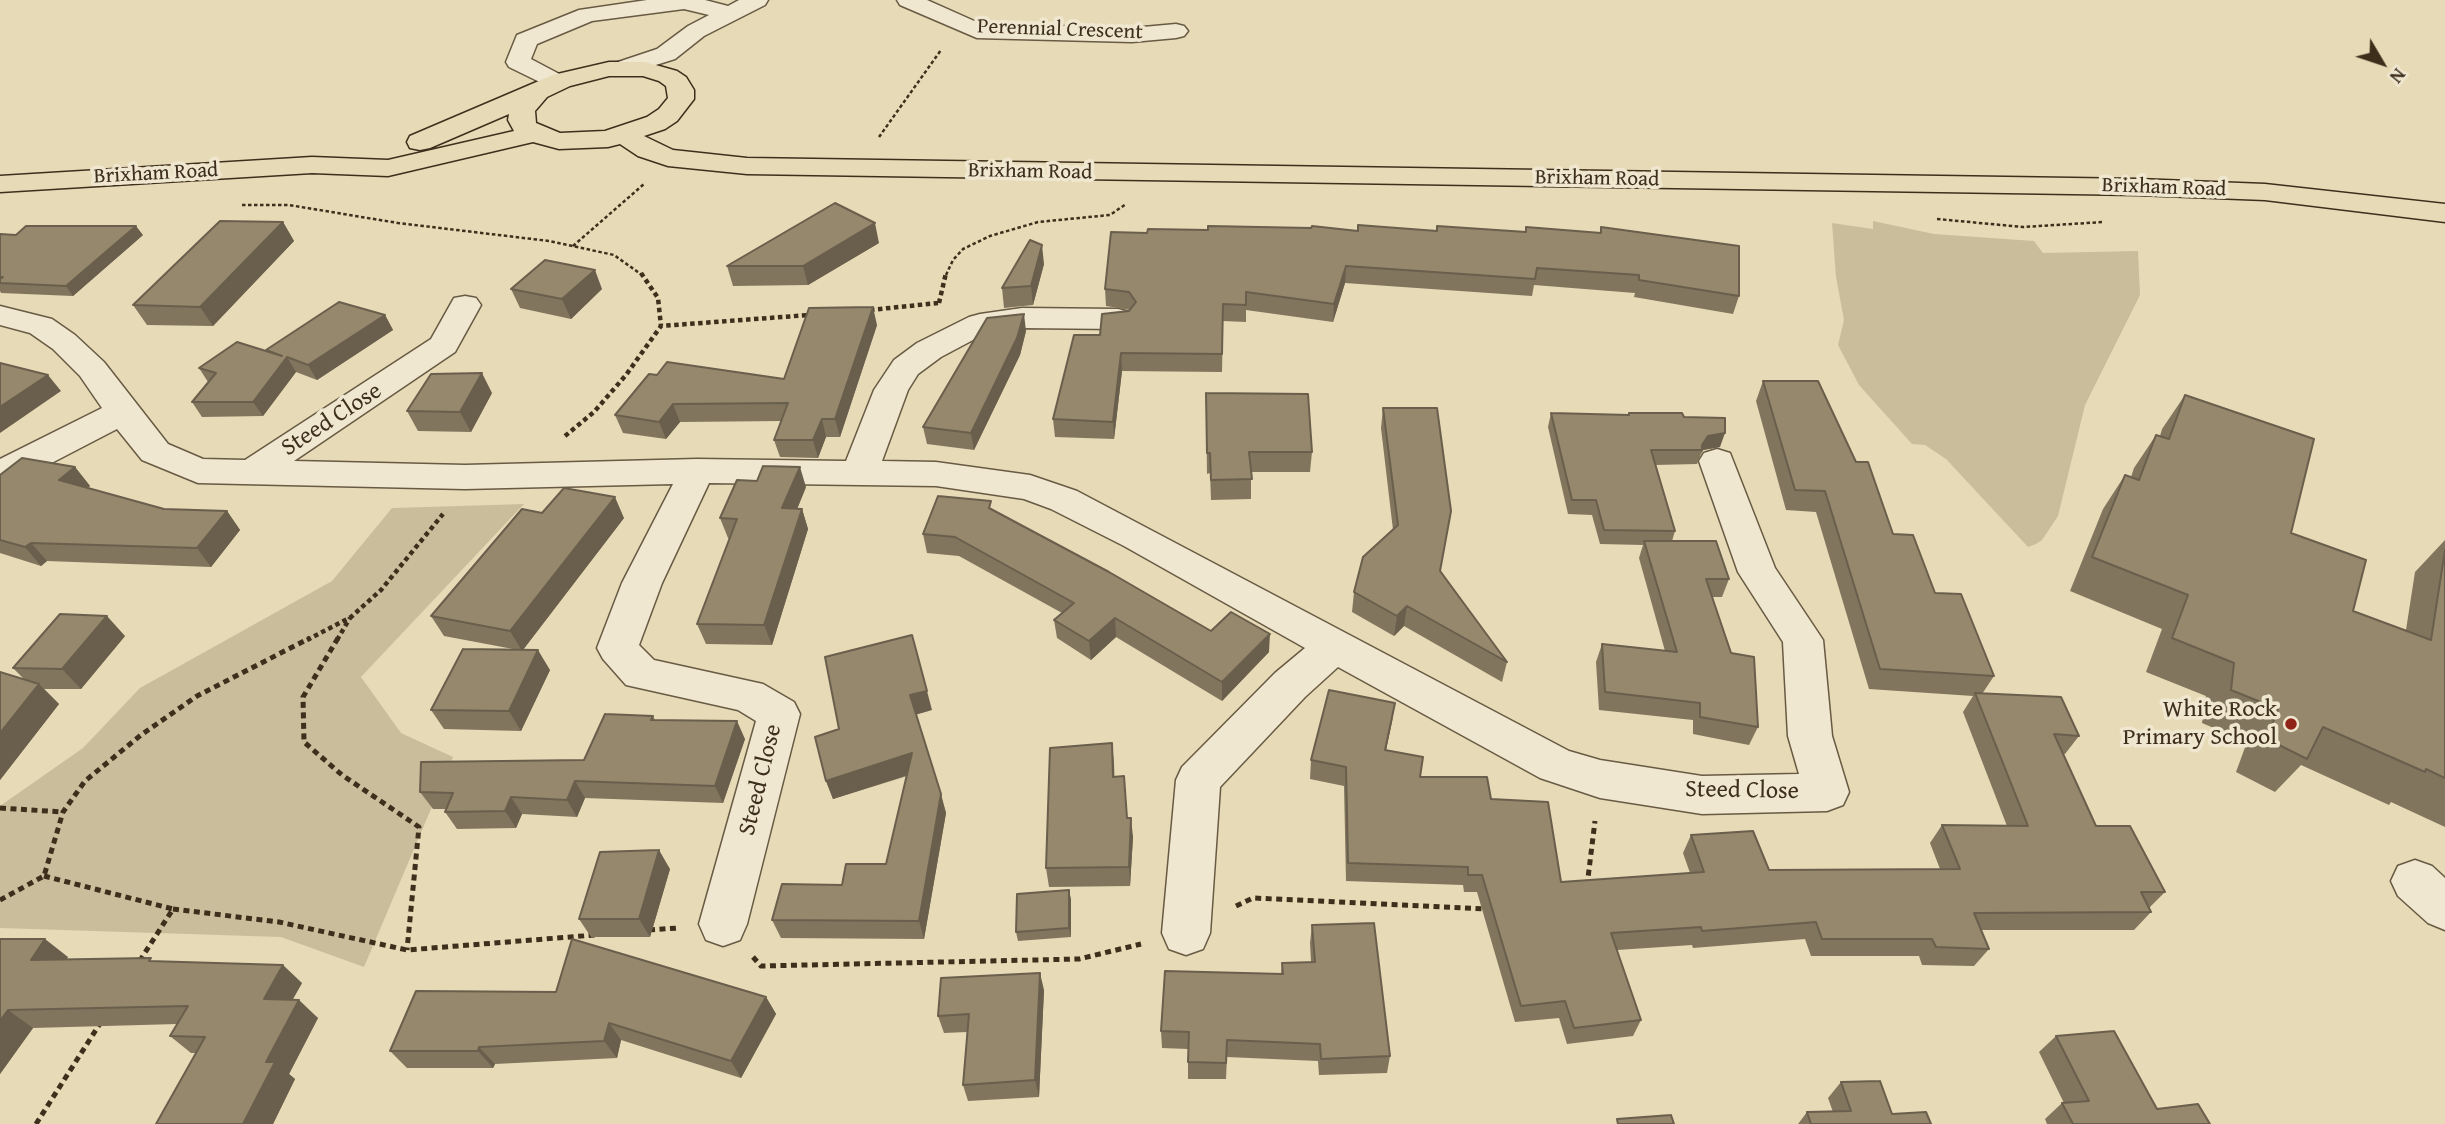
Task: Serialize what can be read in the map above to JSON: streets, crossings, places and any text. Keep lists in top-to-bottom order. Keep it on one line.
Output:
{"streets":{"main road":["Brixham Road"],"street":["Perennial Crescent","Steed Close"]},"places":["White Rock Primary School"],"north":"bottom right"}
